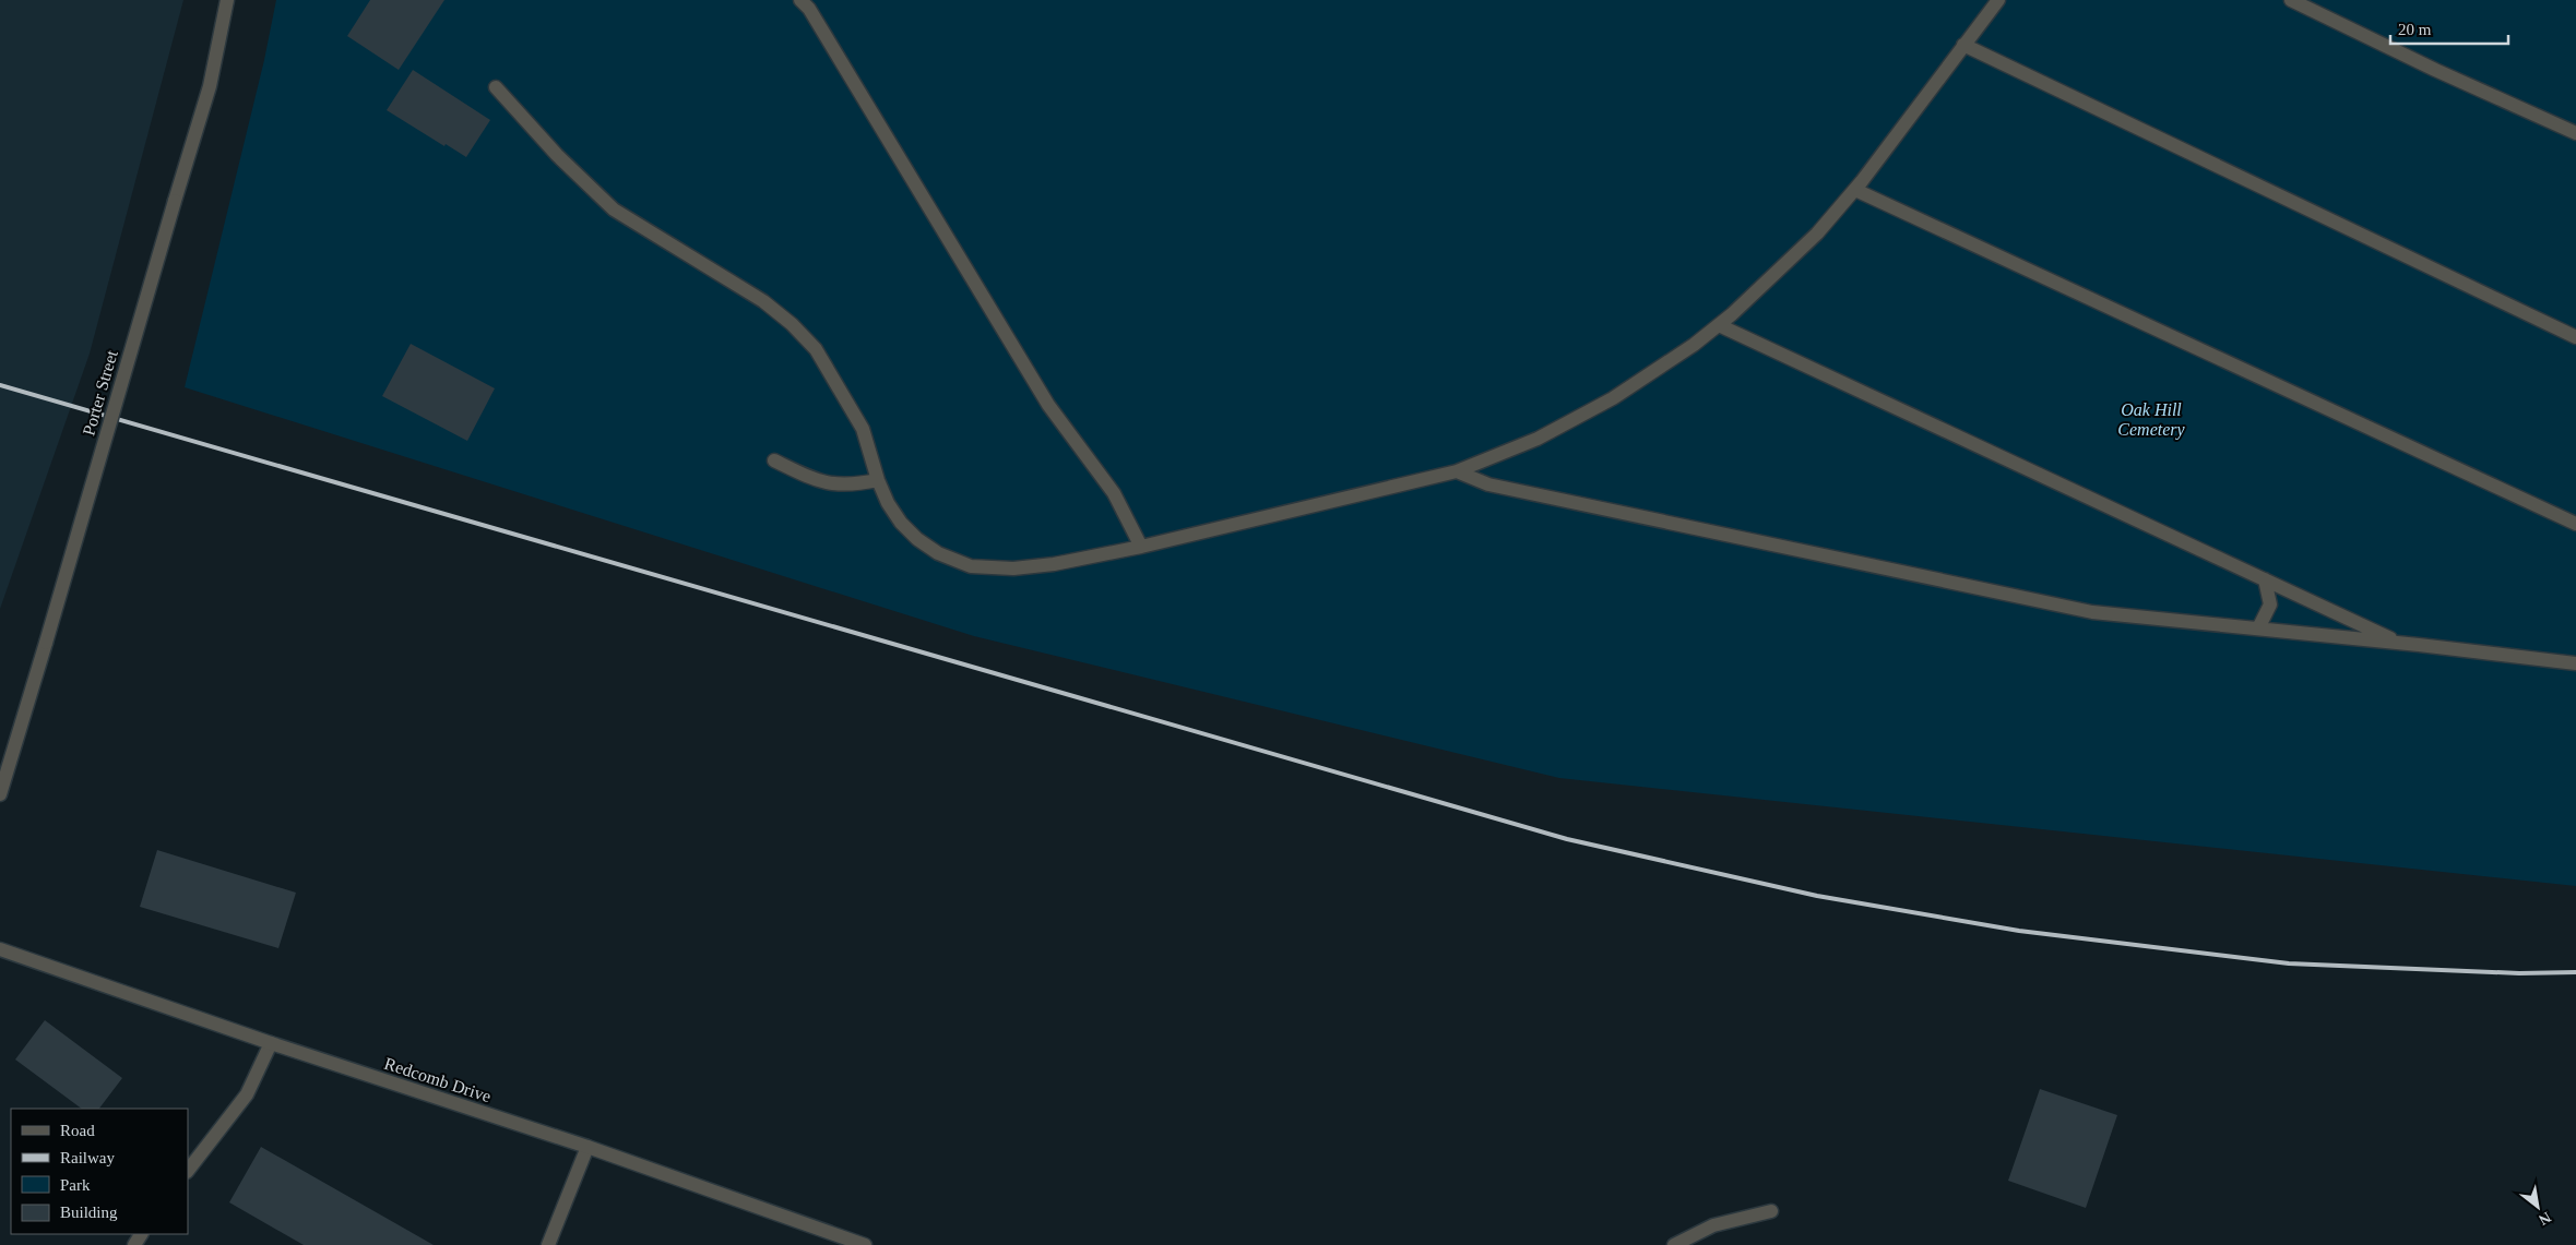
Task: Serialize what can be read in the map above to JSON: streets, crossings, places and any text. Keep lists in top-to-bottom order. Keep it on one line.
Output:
{"streets":{"street":["Porter Street","Redcomb Drive"]},"parks":["Oak Hill Cemetery"],"legend":["Road","Railway","Park","Building"],"scale_bar":"20 m","north":"bottom right"}
